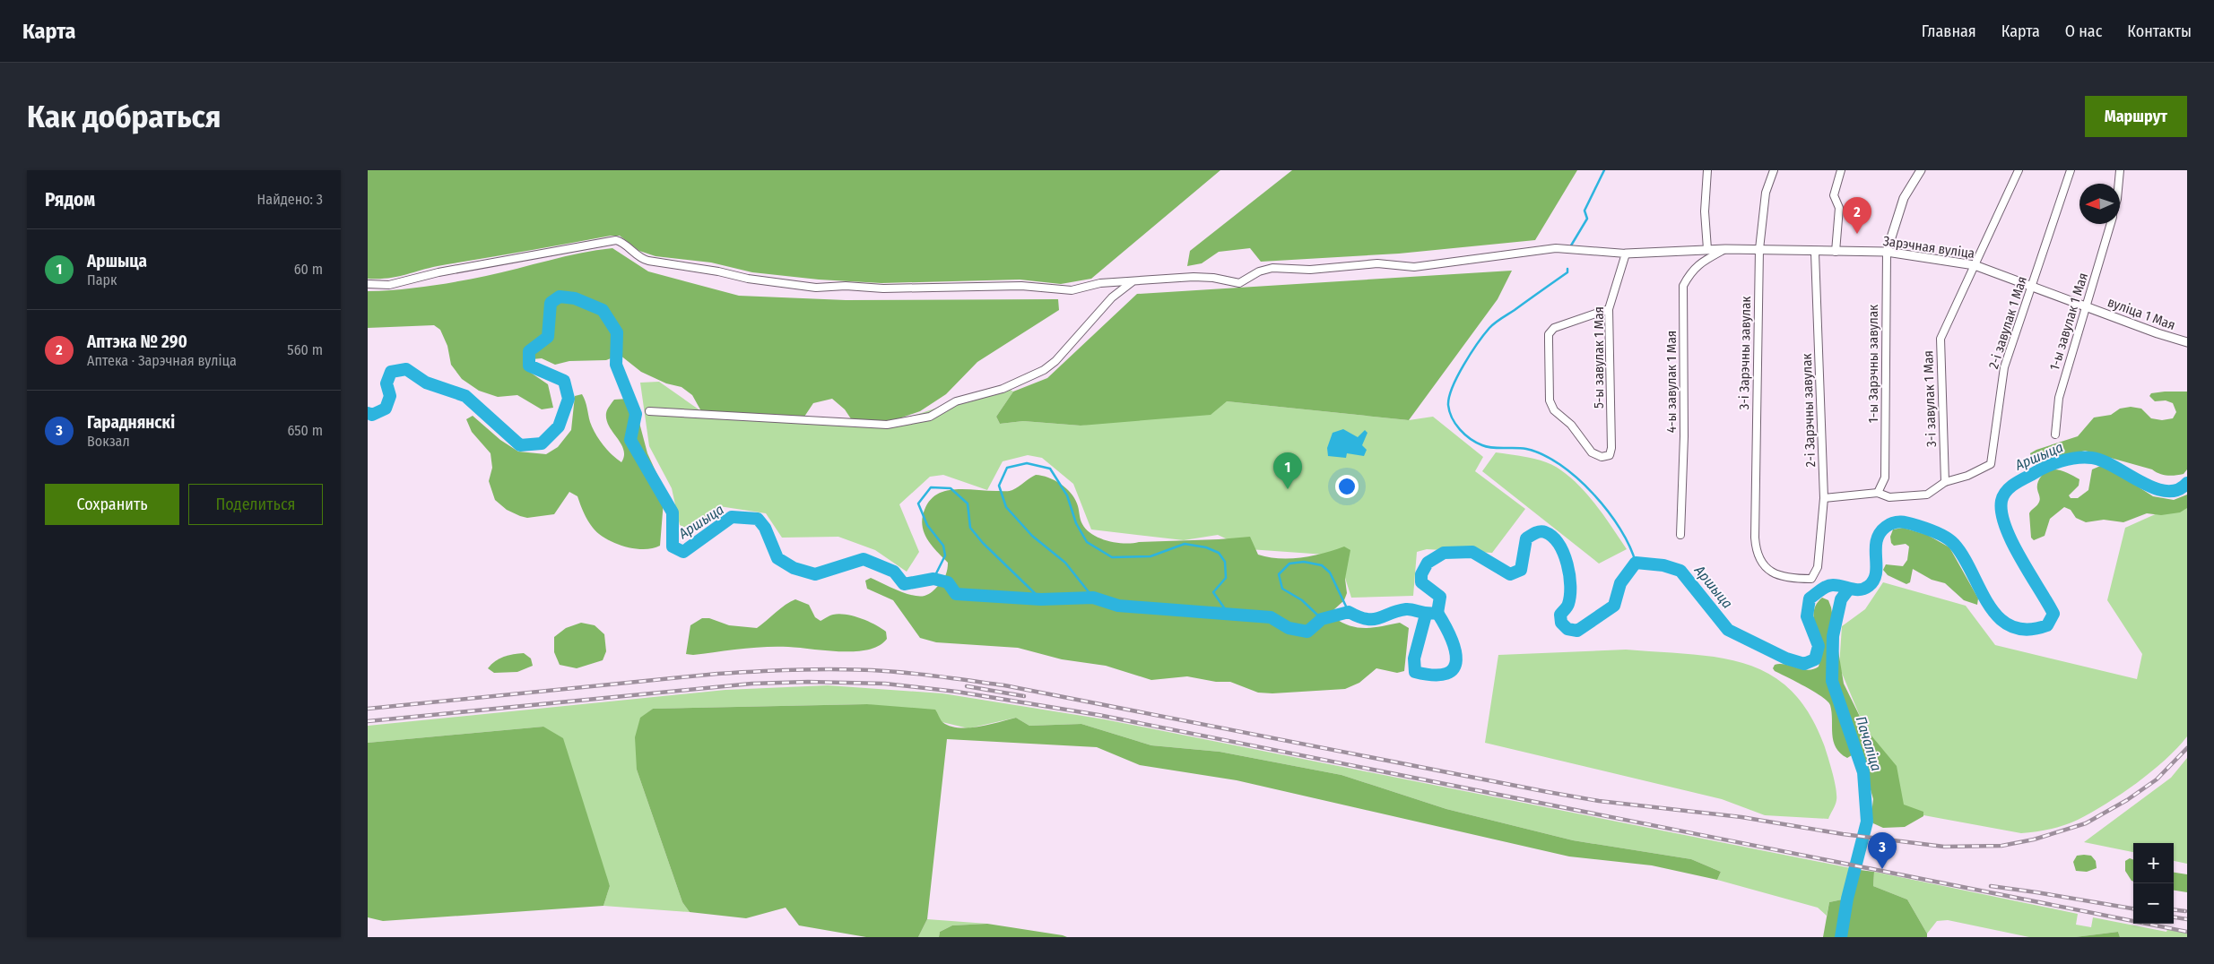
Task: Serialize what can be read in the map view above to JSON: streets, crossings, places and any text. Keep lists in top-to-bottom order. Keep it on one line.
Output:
{"streets":{"street":["Зарэчная вуліца","вуліца 1 Мая","1-ы завулак 1 Мая","2-і завулак 1 Мая","3-і Зарэчны завулак","5-ы завулак 1 Мая","1-ы Зарэчны завулак","4-ы завулак 1 Мая","3-і завулак 1 Мая","2-і Зарэчны завулак"]},"crossings":[["Зарэчная вуліца","вуліца 1 Мая"],["Зарэчная вуліца","1-ы завулак 1 Мая"],["Зарэчная вуліца","2-і завулак 1 Мая"],["Зарэчная вуліца","3-і Зарэчны завулак"],["Зарэчная вуліца","5-ы завулак 1 Мая"],["Зарэчная вуліца","1-ы Зарэчны завулак"],["Зарэчная вуліца","4-ы завулак 1 Мая"],["Зарэчная вуліца","3-і завулак 1 Мая"],["Зарэчная вуліца","2-і Зарэчны завулак"],["вуліца 1 Мая","1-ы завулак 1 Мая"],["2-і завулак 1 Мая","3-і завулак 1 Мая"],["3-і Зарэчны завулак","2-і Зарэчны завулак"]],"water":["Аршыца","Пачаліца"],"north":"left","page":{"header":"Карта","nav":["Главная","Карта","О нас","Контакты"],"buttons":["Маршрут",["Сохранить","Поделиться"]],"title":"Как добраться","heading":["Рядом","Найдено: 3"],"pins":["2","1","3"],"list":[{"mark":"1","name":"Аршыца","note":"Парк","value":"60 m"},{"mark":"2","name":"Аптэка № 290","note":"Аптека · Зарэчная вуліца","value":"560 m"},{"mark":"3","name":"Гараднянскі","note":"Вокзал","value":"650 m"}],"map_buttons":["+","−"]}}
